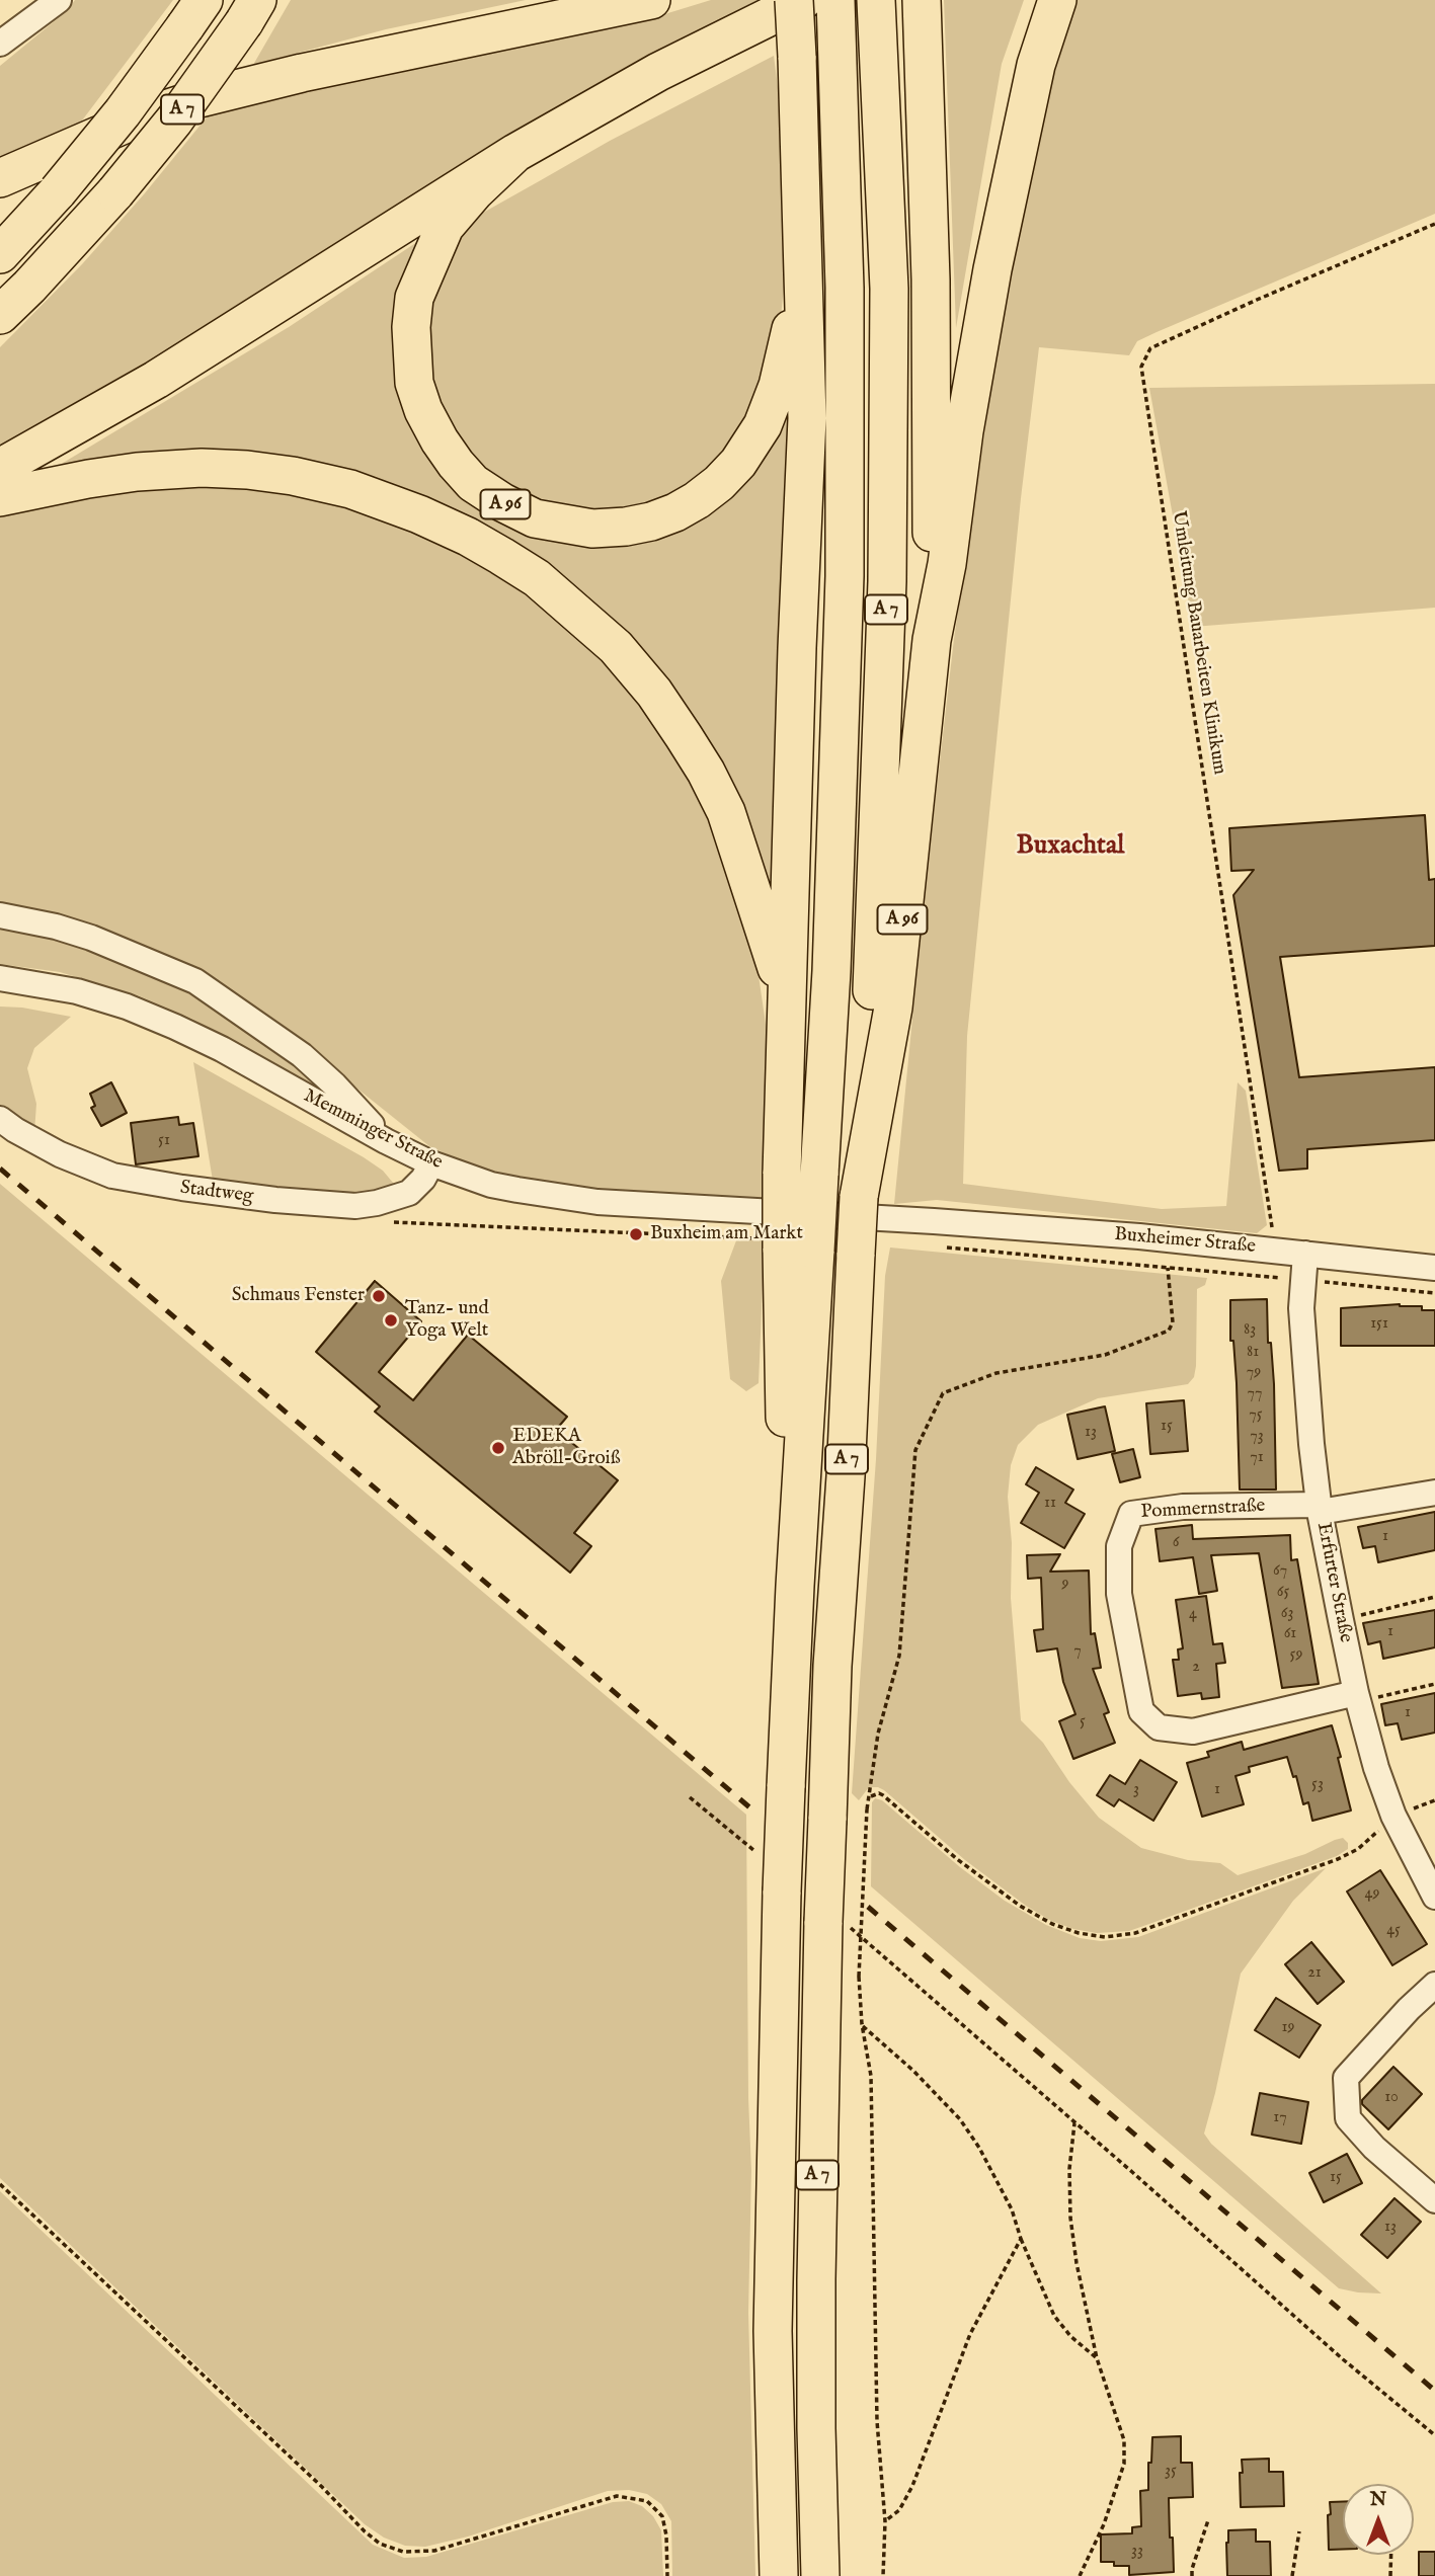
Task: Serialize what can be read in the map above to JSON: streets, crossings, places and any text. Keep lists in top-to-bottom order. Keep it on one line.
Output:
{"streets":{"highway":["A 7","A 96"],"street":["Memminger Straße","Stadtweg","Buxheimer Straße","Pommernstraße","Erfurter Straße"],"path":["Umleitung Bauarbeiten Klinikum"]},"crossings":[["A 7","A 96"],["Umleitung Bauarbeiten Klinikum","Buxheimer Straße"],["Memminger Straße","Buxheimer Straße"],["Buxheimer Straße","Erfurter Straße"],["Pommernstraße","Erfurter Straße"]],"districts":["Buxachtal"],"places":["Buxheim am Markt","Schmaus Fenster","Tanz- und Yoga Welt","EDEKA Abröll-Groiß"],"house_numbers":["51","151","83","81","79","77","75","15","13","73","71","11","1","6","67","9","65","63","4","1","61","7","59","2","1","5","53","3","1","49","45","21","19","10","17","15","13","35","33"],"north":"top"}
